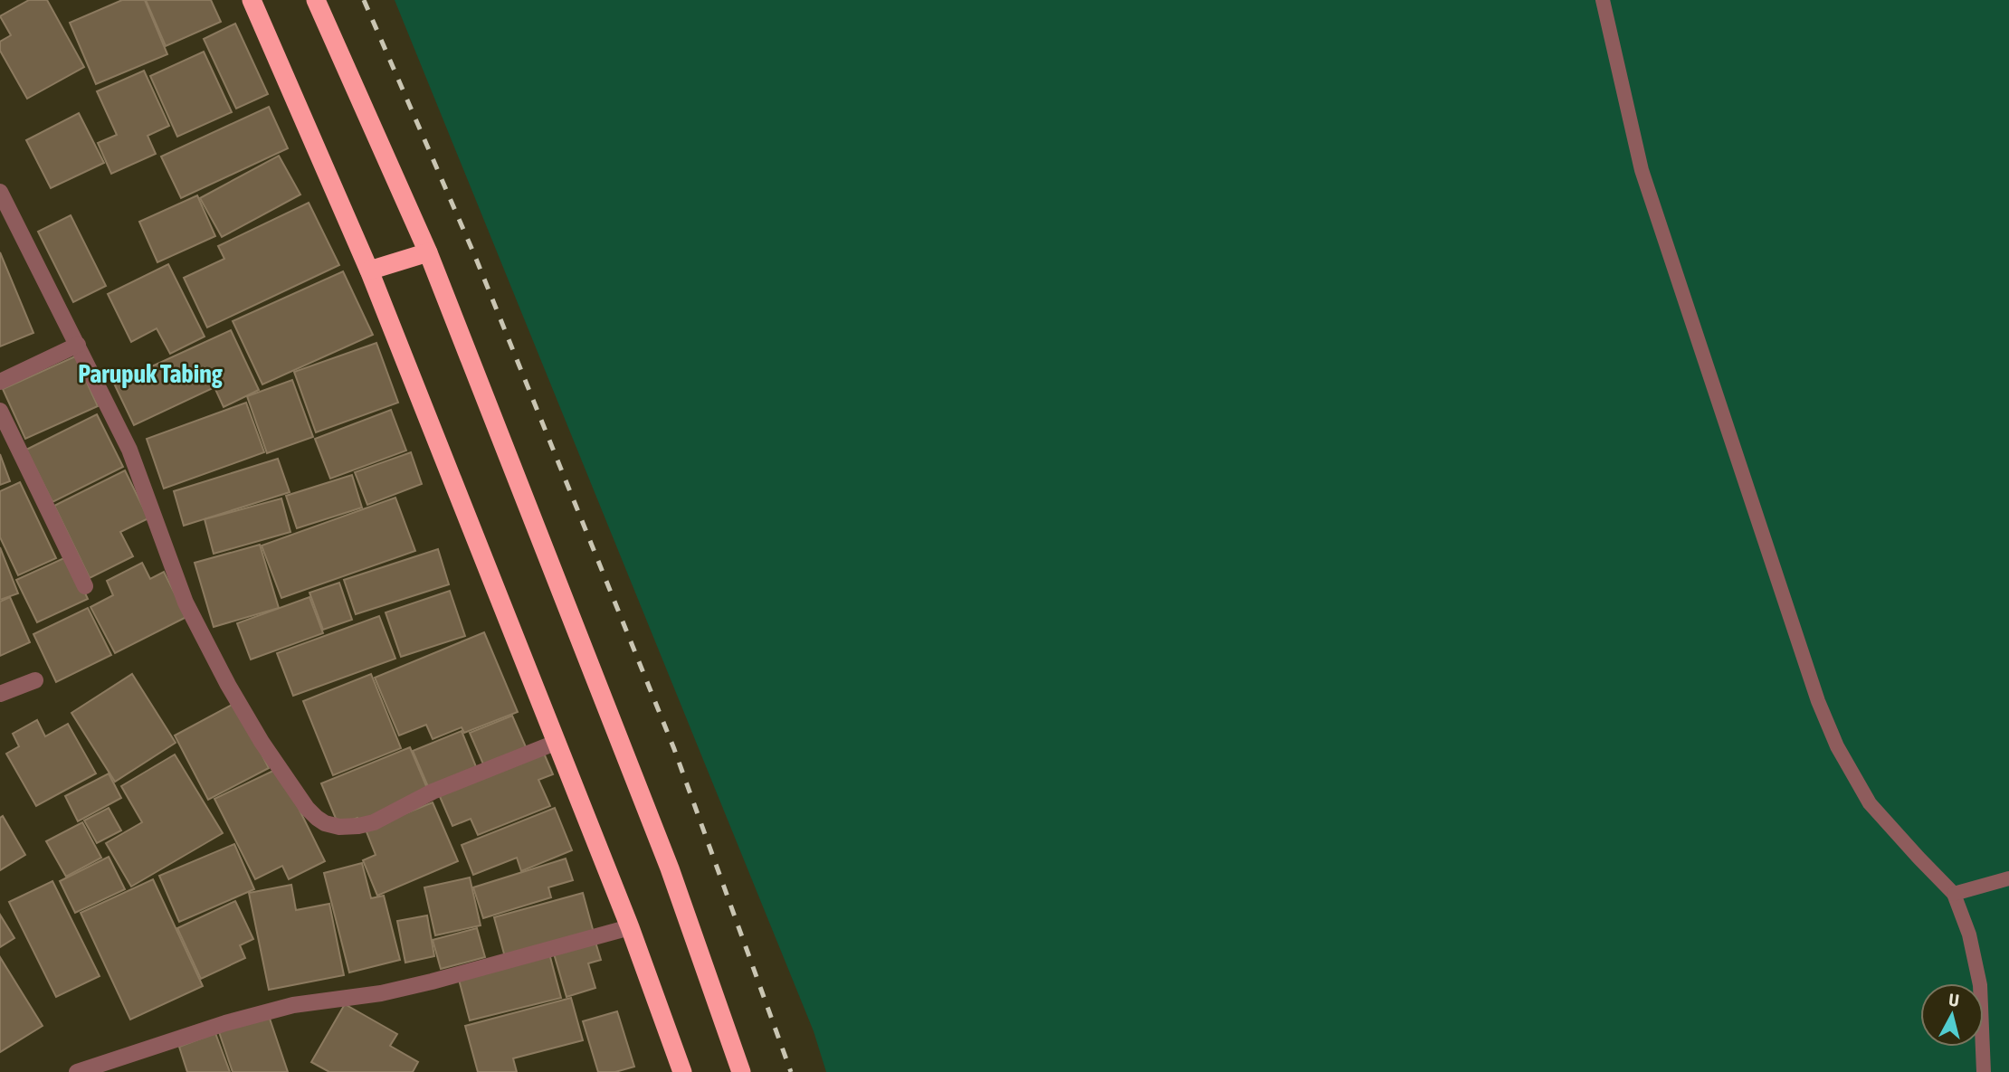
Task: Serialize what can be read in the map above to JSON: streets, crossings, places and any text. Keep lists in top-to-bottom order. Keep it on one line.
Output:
{"districts":["Parupuk Tabing"],"north":"top"}
